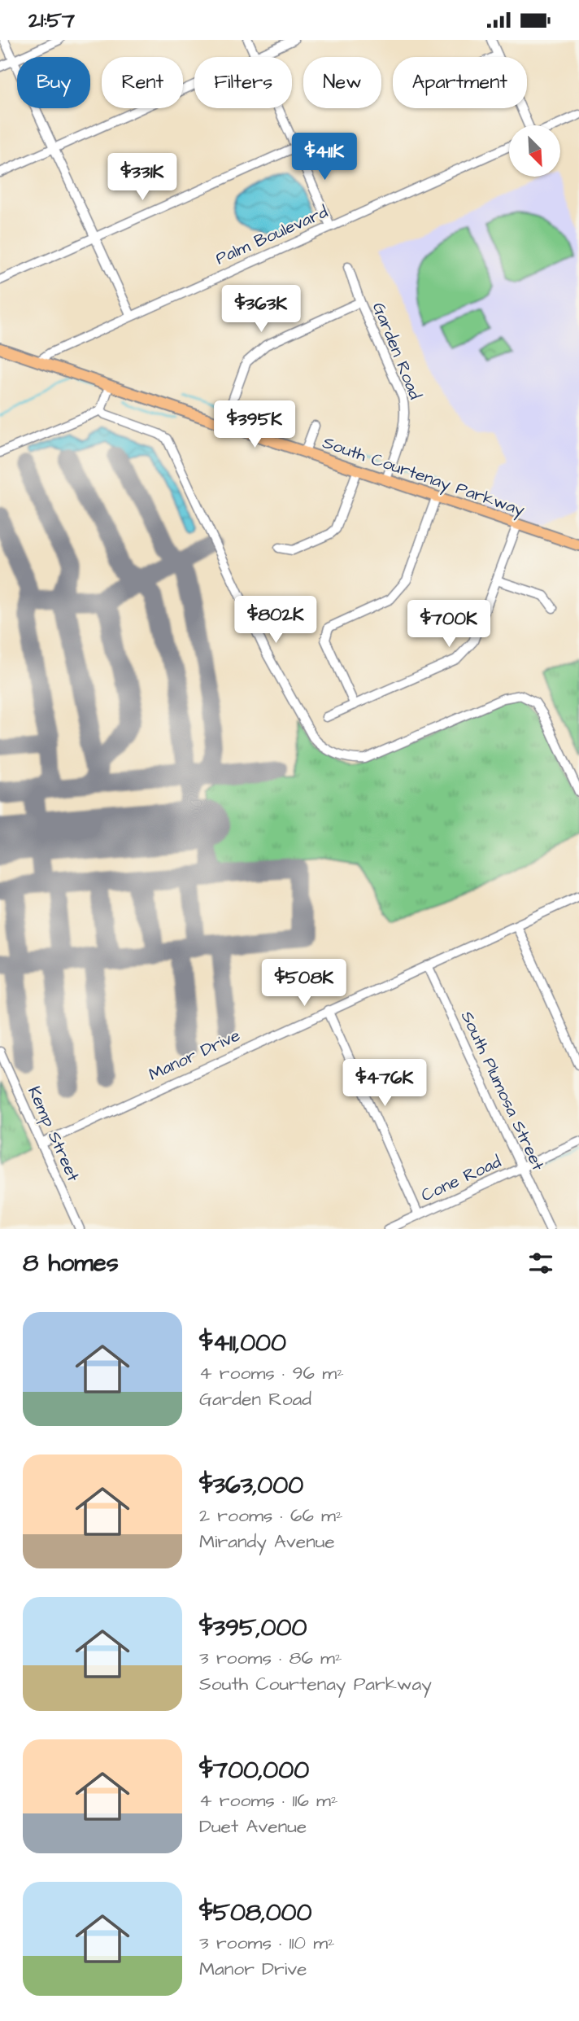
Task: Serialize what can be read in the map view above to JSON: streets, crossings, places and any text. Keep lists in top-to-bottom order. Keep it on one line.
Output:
{"streets":{"main road":["South Courtenay Parkway"],"street":["Palm Boulevard","Garden Road","Manor Drive","South Plumosa Street","Kemp Street","Cone Road"]},"crossings":[["Palm Boulevard","South Courtenay Parkway"],["Garden Road","South Courtenay Parkway"],["Manor Drive","South Plumosa Street"],["Manor Drive","Kemp Street"],["South Plumosa Street","Cone Road"]],"north":"bottom right","page":{"status":"21:57","chip":["Buy","Rent","Filters","New","Apartment"],"price":["$411K","$331K","$363K","$395K","$802K","$700K","$508K","$476K"],"heading":"8 homes","list":[{"name":"$411,000","note":"4 rooms · 96 m² · Garden Road"},{"name":"$363,000","note":"2 rooms · 66 m² · Mirandy Avenue"},{"name":"$395,000","note":"3 rooms · 86 m² · South Courtenay Parkway"},{"name":"$700,000","note":"4 rooms · 116 m² · Duet Avenue"},{"name":"$508,000","note":"3 rooms · 110 m² · Manor Drive"}]}}
